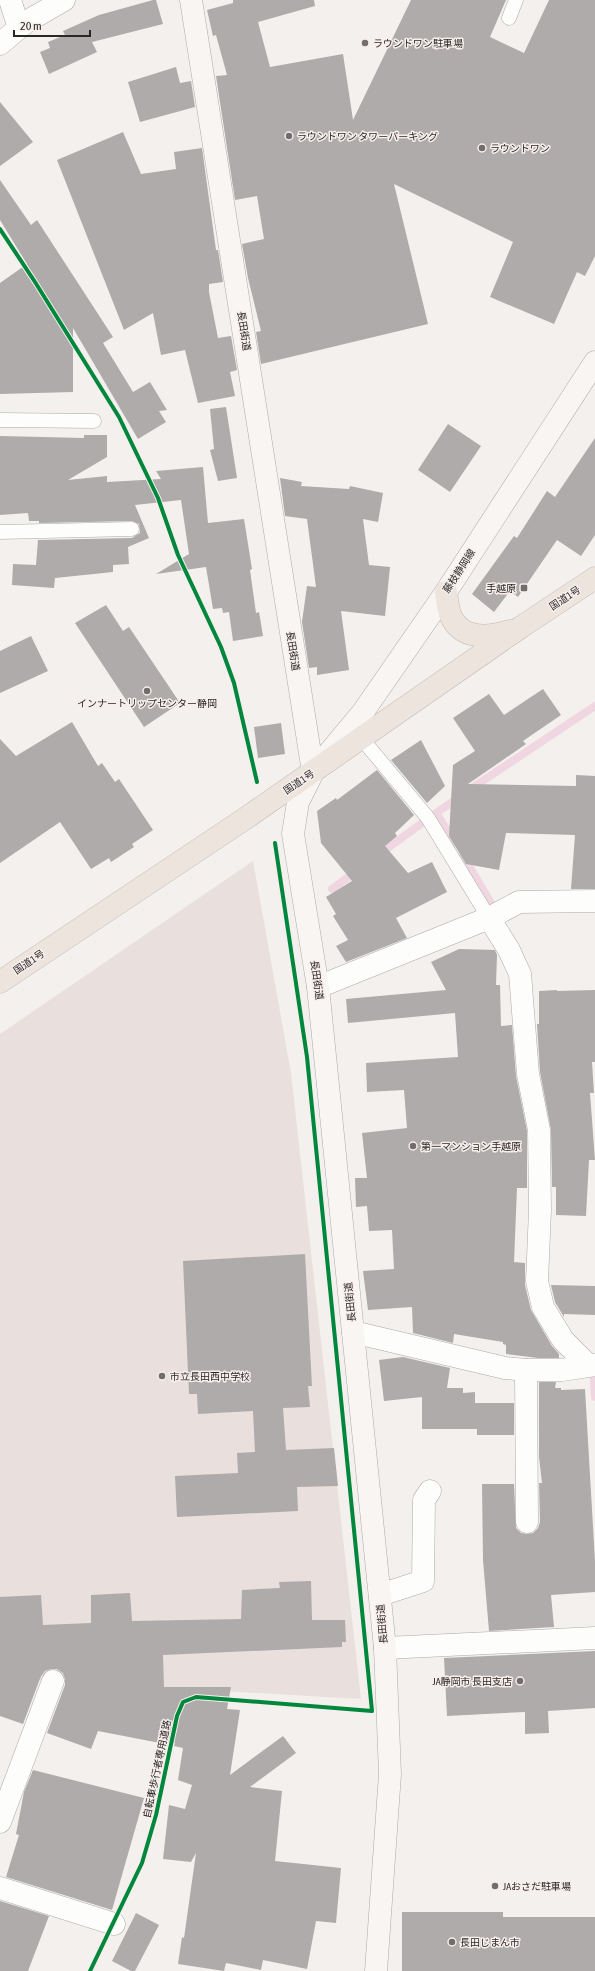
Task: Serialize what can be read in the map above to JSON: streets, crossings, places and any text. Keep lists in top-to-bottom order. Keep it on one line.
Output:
{"streets":{"highway":["国道1号"],"main road":["長田街道","藤枝静岡線"],"cycle path":["自転車歩行者専用道路"]},"crossings":[["長田街道","藤枝静岡線"],["長田街道","国道1号"],["藤枝静岡線","国道1号"]],"places":{"other":["ラウンドワン駐車場","ラウンドワン タワーパーキング","ラウンドワン","インナートリップセンター静岡","第一マンション手越原","市立長田西中学校","JA静岡市 長田支店","JAおさだ駐車場","長田じまん市"],"transit":["手越原"]},"scale_bar":"20 m"}
